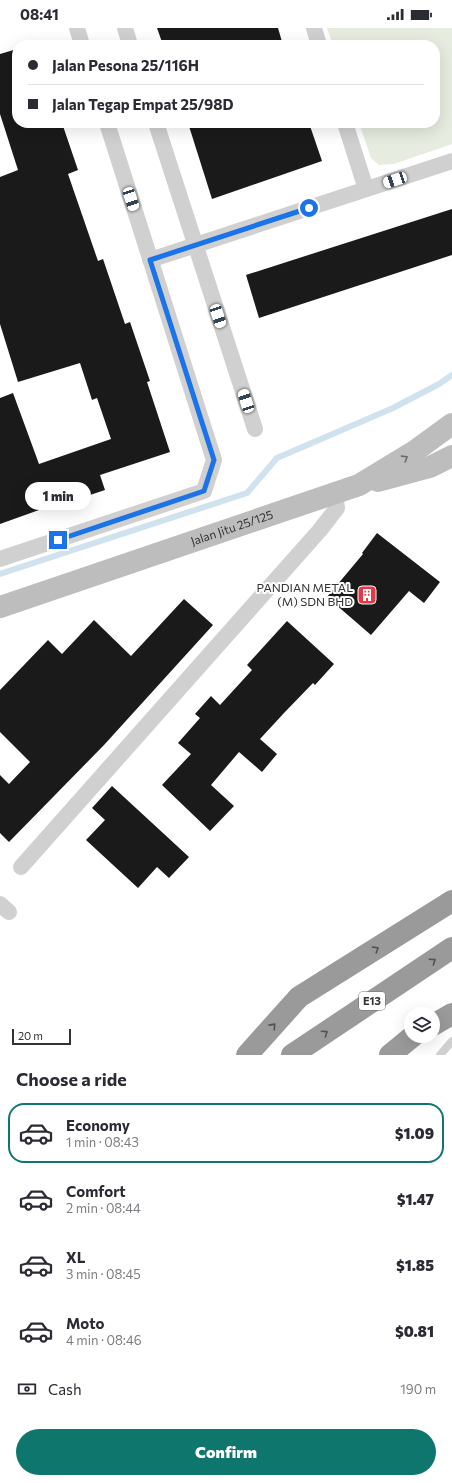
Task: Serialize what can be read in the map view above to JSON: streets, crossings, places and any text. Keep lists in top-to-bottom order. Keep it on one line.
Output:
{"streets":{"highway":["E13"],"street":["Jalan Jitu 25/125"]},"places":{"building":["PANDIAN METAL (M) SDN BHD"]},"scale_bar":"20 m","page":{"status":"08:41","banner":["Jalan Pesona 25/116H","Jalan Tegap Empat 25/98D"],"bubble":"1 min","scale":"20 m","heading":"Choose a ride","list":[{"name":"Economy","note":"1 min · 08:43","value":"$1.09"},{"name":"Comfort","note":"2 min · 08:44","value":"$1.47"},{"name":"XL","note":"3 min · 08:45","value":"$1.85"},{"name":"Moto","note":"4 min · 08:46","value":"$0.81"}],"pay":["Cash","190 m"],"buttons":"Confirm"}}
